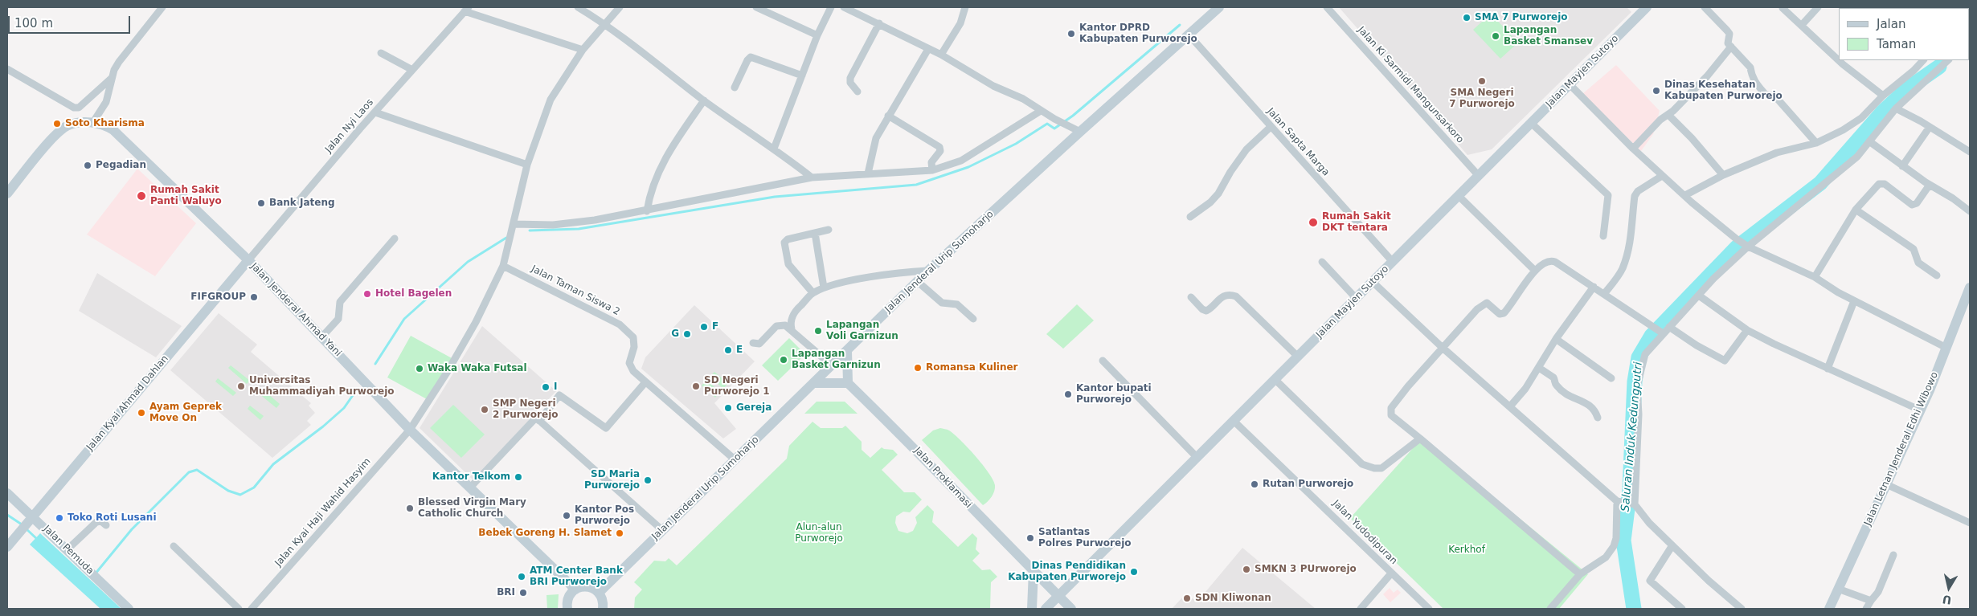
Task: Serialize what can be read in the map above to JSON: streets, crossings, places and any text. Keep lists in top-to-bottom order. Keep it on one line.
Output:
{"streets":{"main road":["Jalan Mayjen Sutoyo","Jalan Jenderal Urip Sumoharjo","Jalan Jenderal Ahmad Yani","Jalan Kyai Ahmad Dahlan","Jalan Letnan Jenderal Edhi Wibowo","Jalan Proklamasi","Jalan Pemuda"],"street":["Jalan Ki Sarmidi Mangunsarkoro","Jalan Nyi Laos","Jalan Sapta Marga","Jalan Taman Siswa 2","Jalan Kyai Haji Wahid Hasyim","Jalan Yudodipuran"]},"crossings":[["Jalan Mayjen Sutoyo","Jalan Ki Sarmidi Mangunsarkoro"],["Jalan Mayjen Sutoyo","Jalan Sapta Marga"],["Jalan Mayjen Sutoyo","Jalan Proklamasi"],["Jalan Mayjen Sutoyo","Jalan Yudodipuran"],["Jalan Nyi Laos","Jalan Jenderal Ahmad Yani"],["Jalan Nyi Laos","Jalan Kyai Ahmad Dahlan"],["Jalan Sapta Marga","Jalan Jenderal Urip Sumoharjo"],["Jalan Jenderal Urip Sumoharjo","Jalan Taman Siswa 2"],["Jalan Taman Siswa 2","Jalan Kyai Haji Wahid Hasyim"],["Jalan Jenderal Ahmad Yani","Jalan Kyai Ahmad Dahlan"],["Jalan Jenderal Ahmad Yani","Jalan Kyai Haji Wahid Hasyim"],["Jalan Kyai Ahmad Dahlan","Jalan Pemuda"]],"water":["Saluran Induk Kedungputri"],"parks":["Alun-alun Purworejo","Kerkhof"],"places":["SMA 7 Purworejo","Kantor DPRD Kabupaten Purworejo","Lapangan Basket Smansev","SMA Negeri 7 Purworejo","Dinas Kesehatan Kabupaten Purworejo","Soto Kharisma","Pegadian","Rumah Sakit Panti Waluyo","Bank Jateng","Rumah Sakit DKT tentara","Hotel Bagelen","FIFGROUP","F","Lapangan Voli Garnizun","G","E","Lapangan Basket Garnizun","Romansa Kuliner","Waka Waka Futsal","Universitas Muhammadiyah Purworejo","SD Negeri Purworejo 1","I","Kantor bupati Purworejo","Gereja","SMP Negeri 2 Purworejo","Ayam Geprek Move On","Kantor Telkom","SD Maria Purworejo","Rutan Purworejo","Blessed Virgin Mary Catholic Church","Kantor Pos Purworejo","Toko Roti Lusani","Bebek Goreng H. Slamet","Satlantas Polres Purworejo","SMKN 3 PUrworejo","Dinas Pendidikan Kabupaten Purworejo","ATM Center Bank BRI Purworejo","BRI","SDN Kliwonan"],"legend":["Jalan","Taman"],"scale_bar":"100 m","north":"bottom"}
